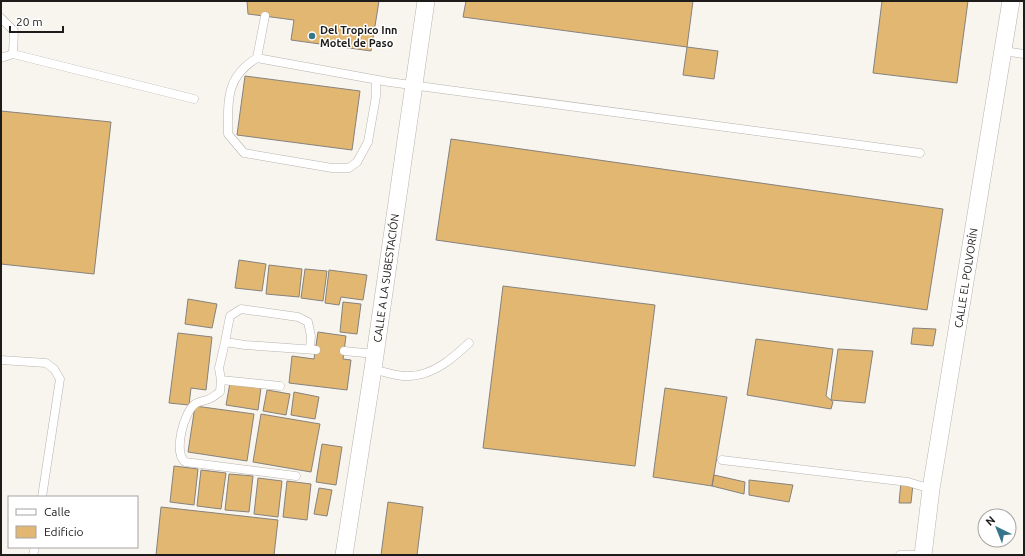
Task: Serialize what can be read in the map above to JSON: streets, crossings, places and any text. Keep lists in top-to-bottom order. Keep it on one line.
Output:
{"streets":{"street":["CALLE A LA SUBESTACIÓN","CALLE EL POLVORÍN"]},"places":["Del Tropico Inn Motel de Paso"],"legend":["Calle","Edificio"],"scale_bar":"20 m","north":"top left"}
